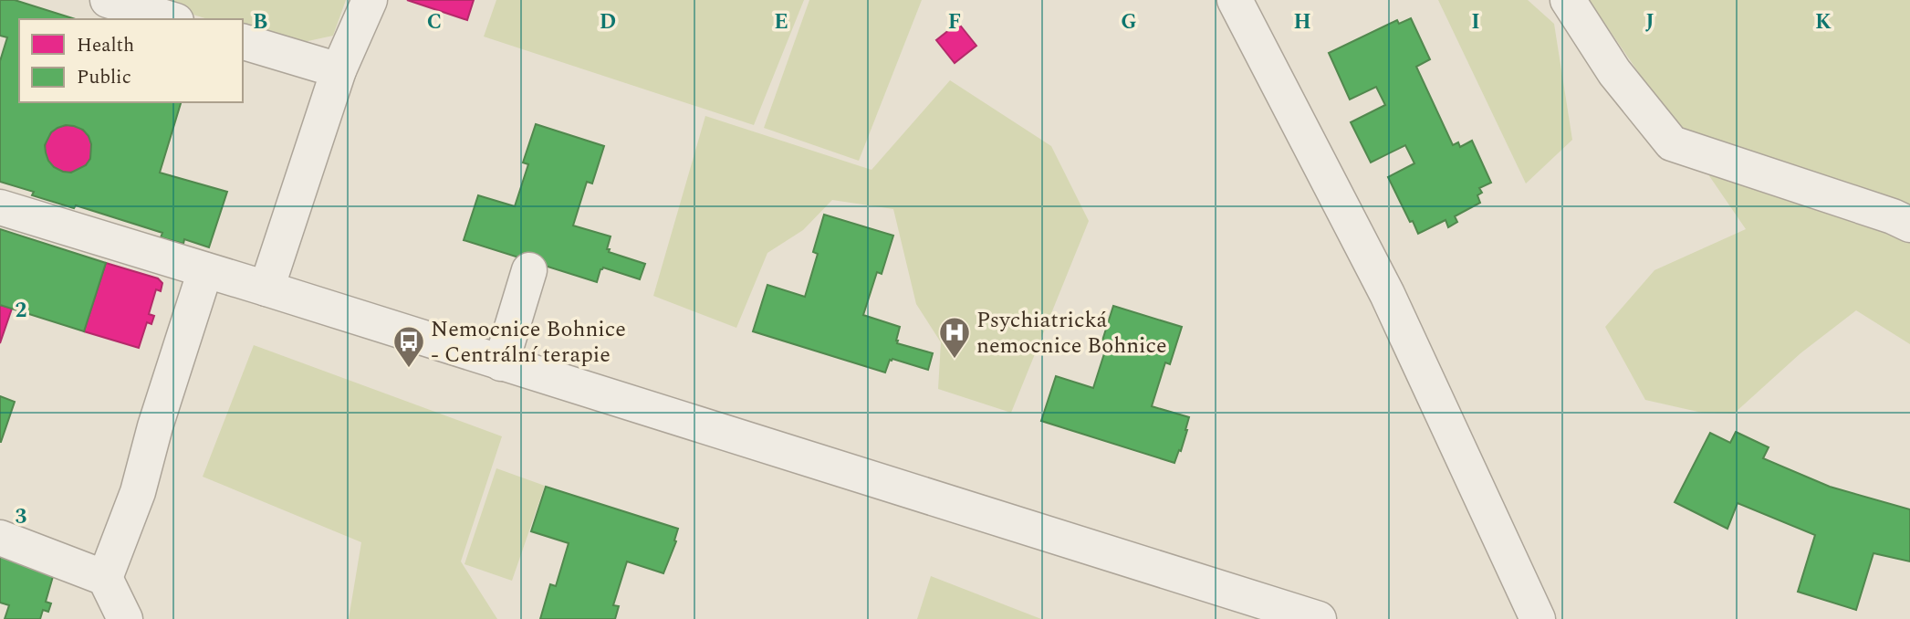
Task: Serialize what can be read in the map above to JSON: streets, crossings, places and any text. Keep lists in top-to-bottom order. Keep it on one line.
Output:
{"places":{"hospital":["Psychiatrická nemocnice Bohnice"],"bus stop":["Nemocnice Bohnice - Centrální terapie"]},"legend":["Health","Public"],"grid":{"columns":["B","C","D","E","F","G","H","I","J","K"],"rows":["2","3"]}}
